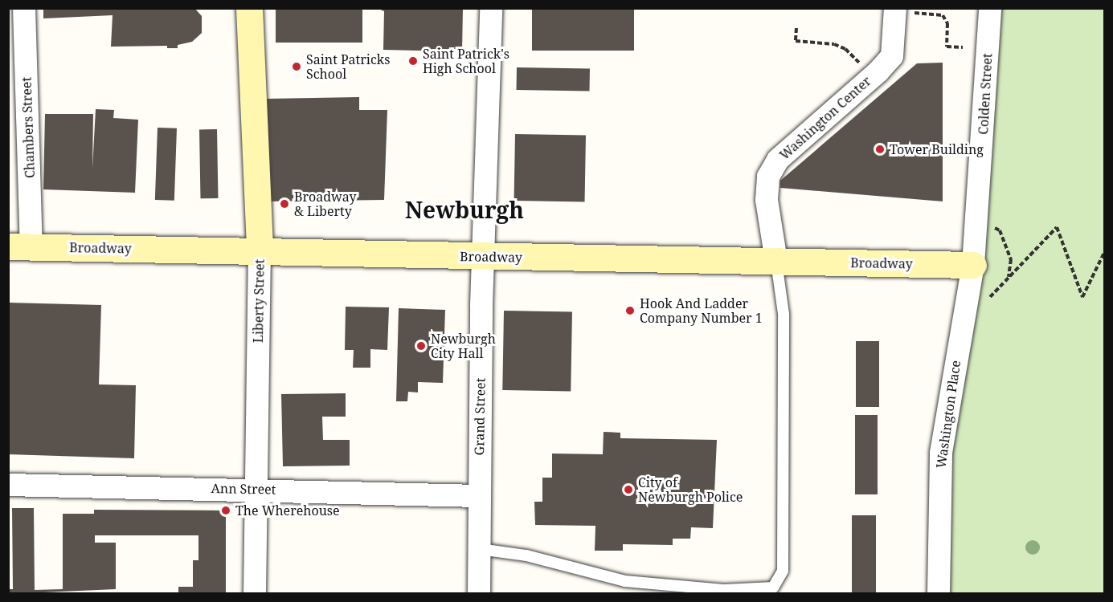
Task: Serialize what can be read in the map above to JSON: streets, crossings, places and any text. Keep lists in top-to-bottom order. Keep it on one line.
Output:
{"streets":{"street":["Сolden Street","Washington Center","Chambers Street","Broadway","Liberty Street","Washington Place","Grand Street","Ann Street"]},"crossings":[["Сolden Street","Broadway"],["Сolden Street","Washington Place"],["Washington Center","Broadway"],["Chambers Street","Broadway"],["Broadway","Liberty Street"],["Broadway","Washington Place"],["Broadway","Grand Street"],["Liberty Street","Ann Street"],["Grand Street","Ann Street"]],"districts":["Newburgh"],"places":["Saint Patrick's High School","Saint Patricks School","Tower Building","Broadway & Liberty","Hook And Ladder Company Number 1","Newburgh City Hall","City of Newburgh Police","The Wherehouse"]}
